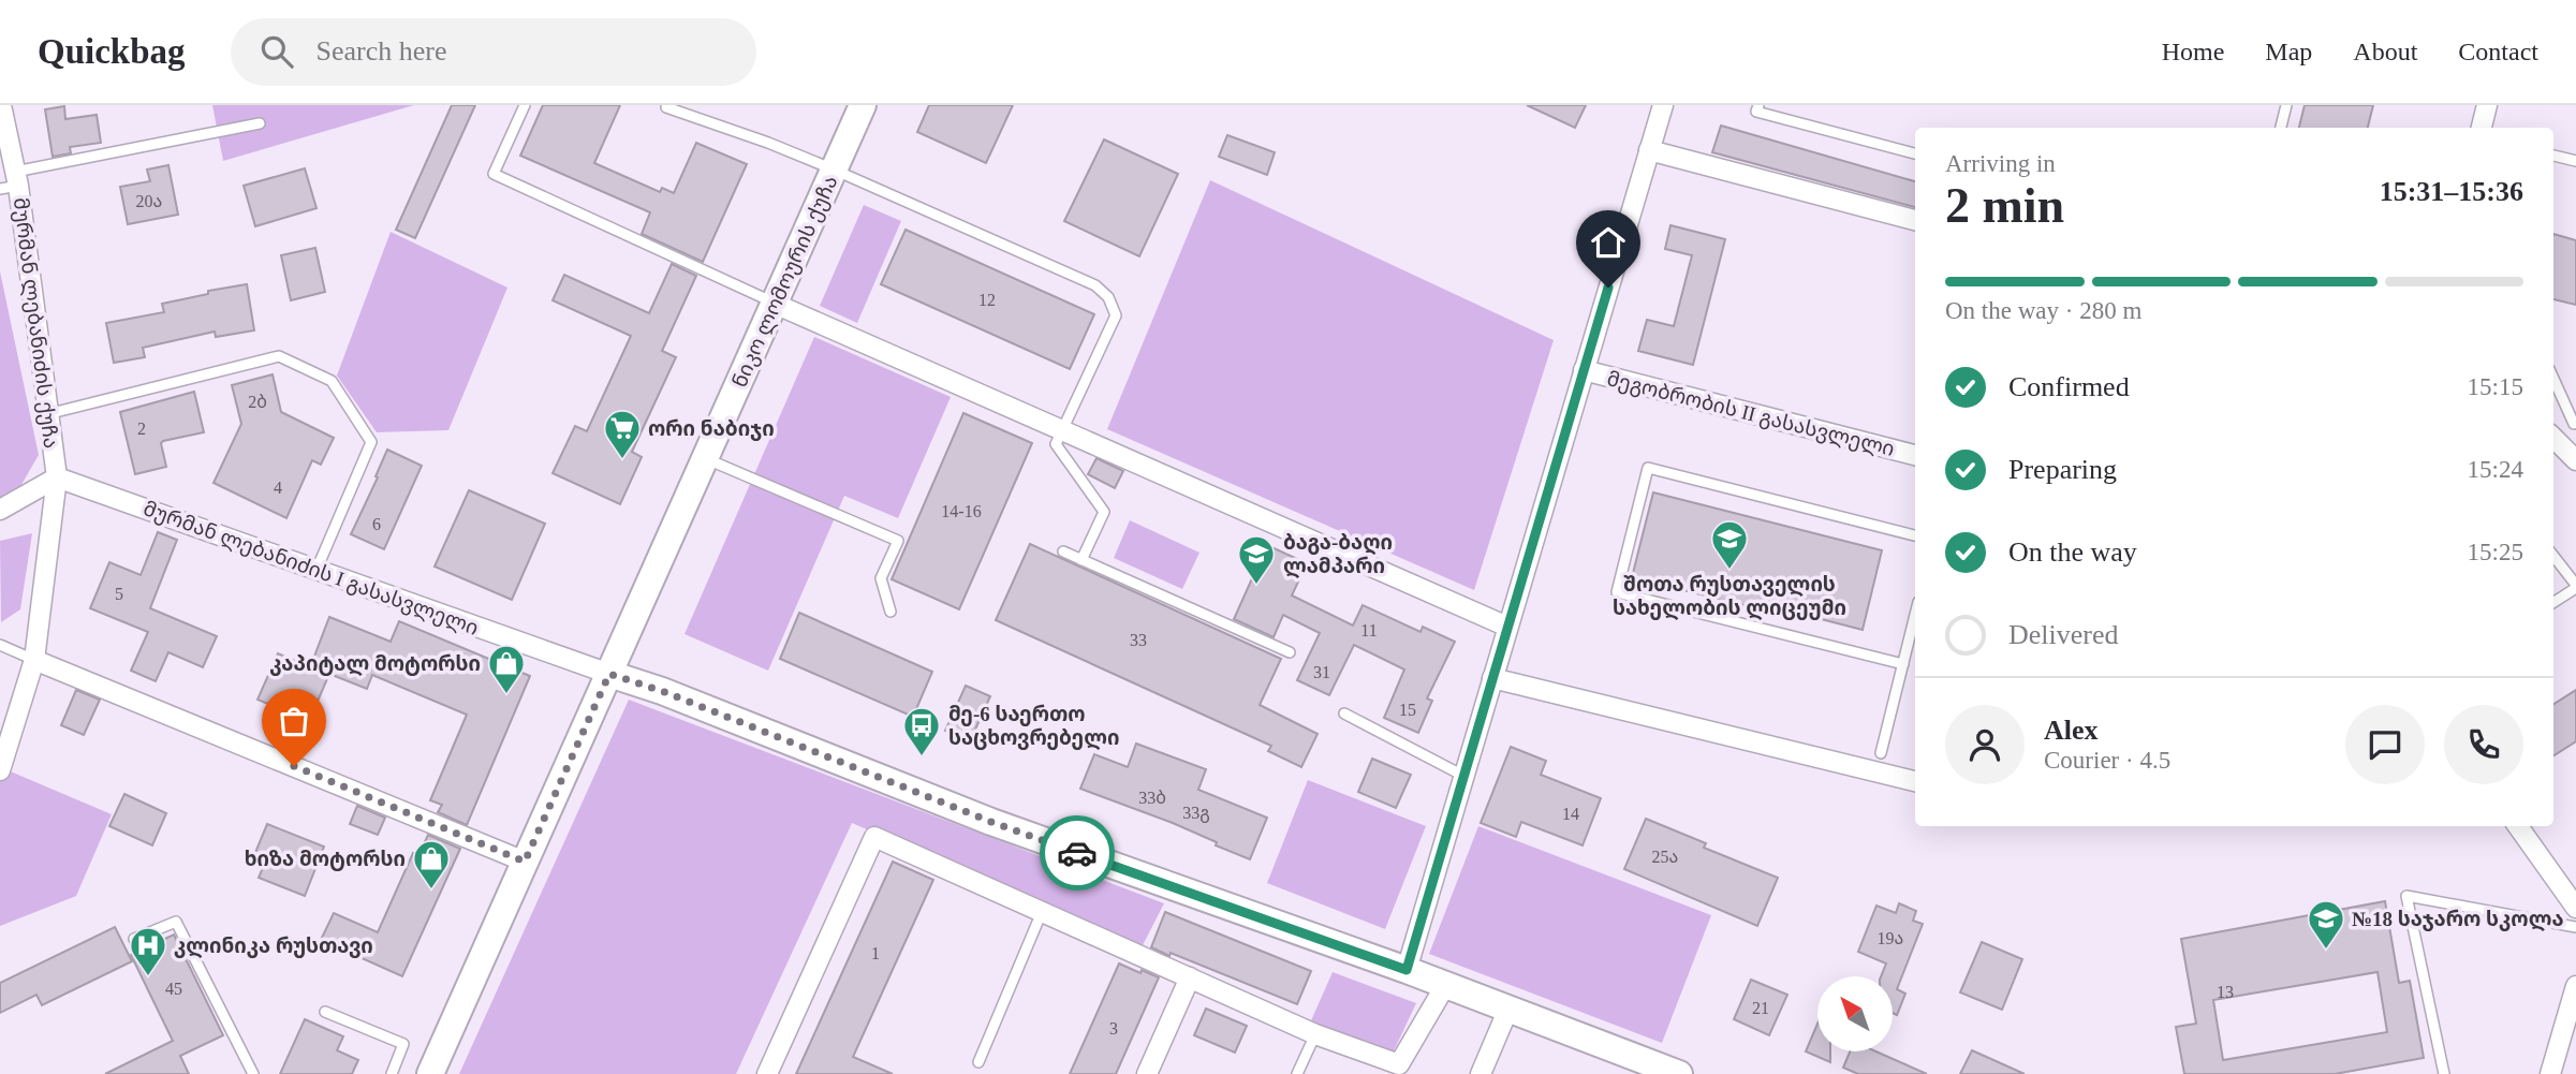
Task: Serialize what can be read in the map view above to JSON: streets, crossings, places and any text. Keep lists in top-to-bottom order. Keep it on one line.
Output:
{"streets":{"street":["ნიკო ლომოურის ქუჩა","მურმან ლებანიძის ქუჩა","მეგობრობის II გასასვლელი","მურმან ლებანიძის I გასასვლელი"]},"crossings":[["ნიკო ლომოურის ქუჩა","მურმან ლებანიძის I გასასვლელი"],["მურმან ლებანიძის ქუჩა","მურმან ლებანიძის I გასასვლელი"]],"places":{"supermarket":["ორი ნაბიჯი"],"school or university":["შოთა რუსთაველის სახელობის ლიცეუმი","ბაგა-ბაღი ლამპარი","№18 საჯარო სკოლა"],"shop":["კაპიტალ მოტორსი","ხიზა მოტორსი"],"bus stop":["მე-6 საერთო საცხოვრებელი"],"hospital":["კლინიკა რუსთავი"]},"house_numbers":["20ა","12","2ბ","2","4","14-16","6","5","11","33","31","15","33ბ","33გ","14","25ა","19ა","1","45","13","21","3"],"north":"top left","page":{"header":"Quickbag","search":"Search here","nav":["Home","Map","About","Contact"],"heading":["2 min","Arriving in","15:31–15:36"],"panel":["Alex","Courier · 4.5"],"bar":"On the way · 280 m","list":[["Confirmed","15:15"],["Preparing","15:24"],["On the way","15:25"],"Delivered"]}}
